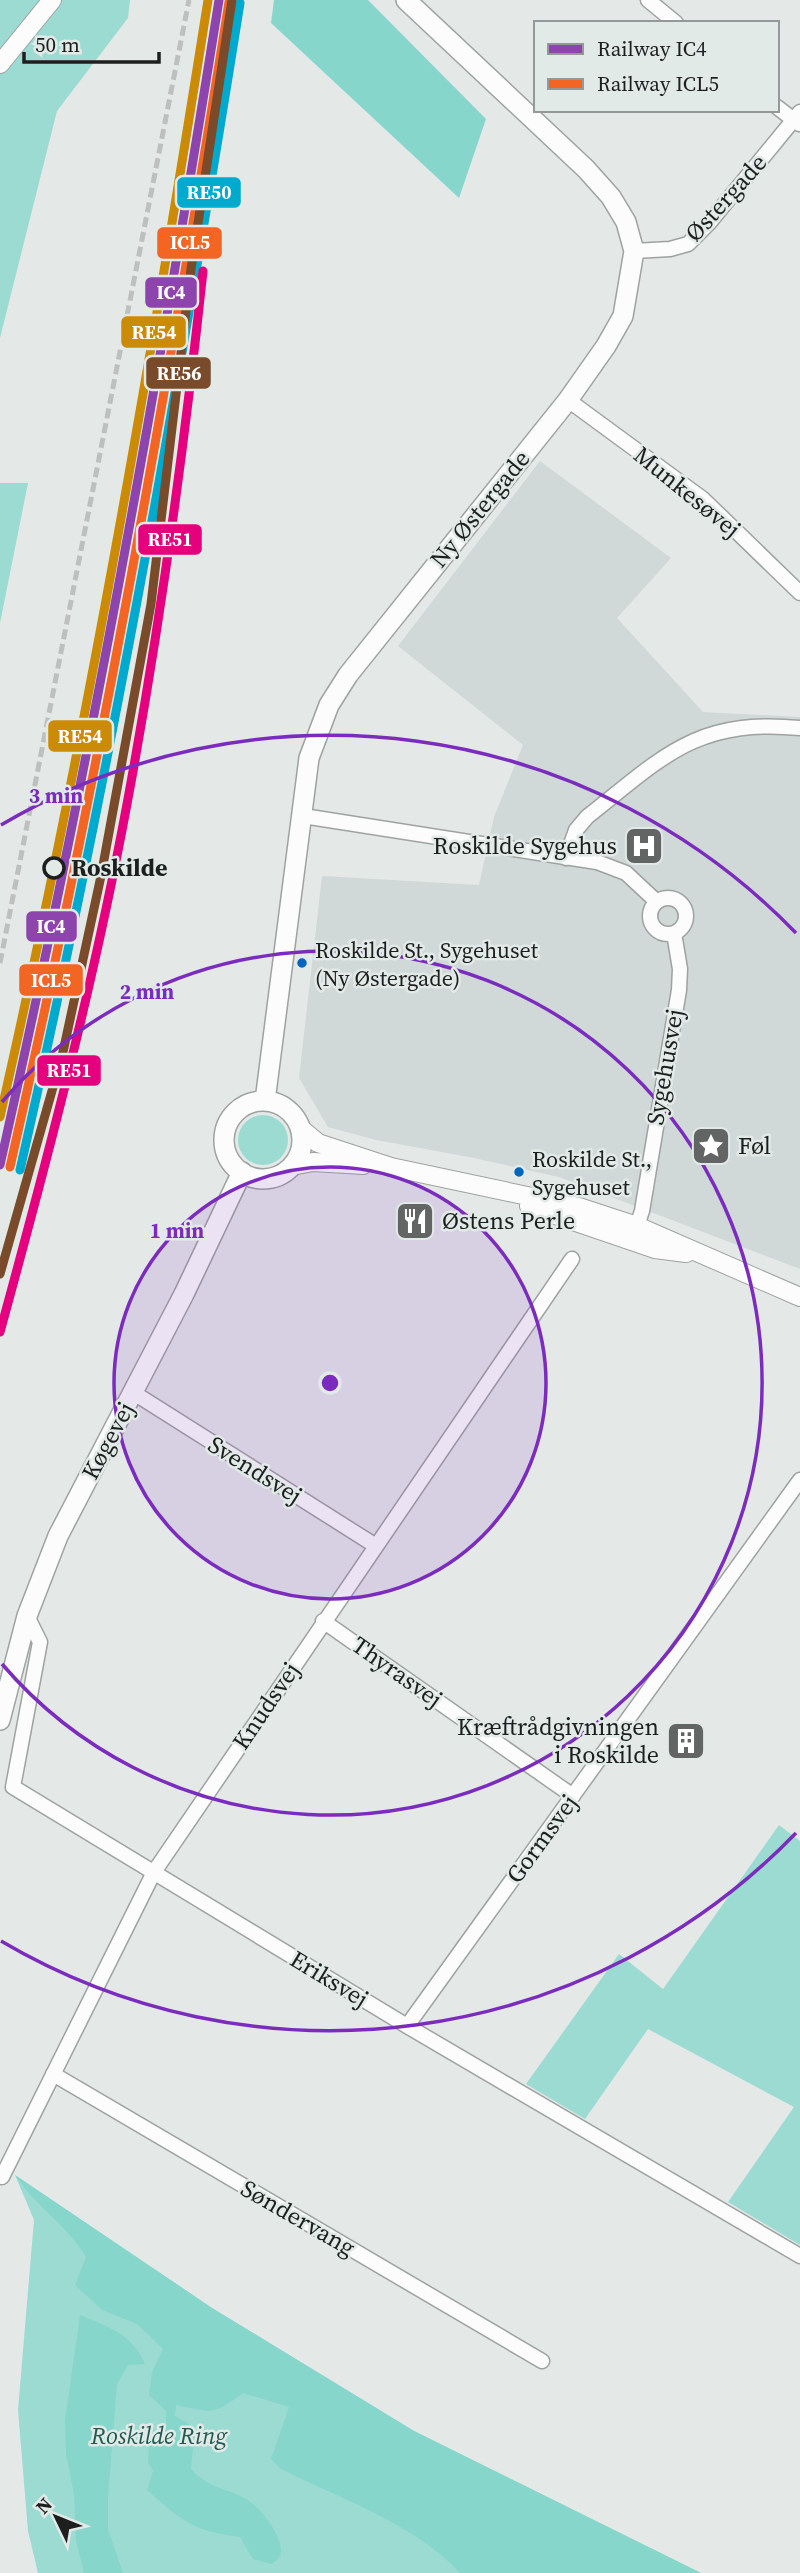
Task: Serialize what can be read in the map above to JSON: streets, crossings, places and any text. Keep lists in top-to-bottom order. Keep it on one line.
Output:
{"streets":{"main road":["Ny Østergade","Køgevej"],"street":["Østergade","Munkesøvej","Sygehusvej","Svendsvej","Thyrasvej","Knudsvej","Gormsvej","Eriksvej","Søndervang"]},"crossings":[["Østergade","Ny Østergade"],["Munkesøvej","Ny Østergade"],["Ny Østergade","Køgevej"],["Køgevej","Svendsvej"],["Køgevej","Eriksvej"],["Svendsvej","Knudsvej"],["Thyrasvej","Knudsvej"],["Thyrasvej","Gormsvej"],["Knudsvej","Eriksvej"],["Knudsvej","Søndervang"],["Gormsvej","Eriksvej"]],"parks":["Roskilde Ring"],"places":{"hospital":["Roskilde Sygehus"],"other":["Roskilde","Roskilde St., Sygehuset (Ny Østergade)","Roskilde St., Sygehuset"],"place":["Føl"],"restaurant":["Østens Perle"],"building":["Kræftrådgivningen i Roskilde"]},"lines":["rail line IC4","transit line RE54","transit line RE56","rail line ICL5","transit line RE50","transit line RE51"],"legend":["Railway IC4","Railway ICL5"],"scale_bar":"50 m","north":"top left","rings":["3 min","2 min","1 min"]}
